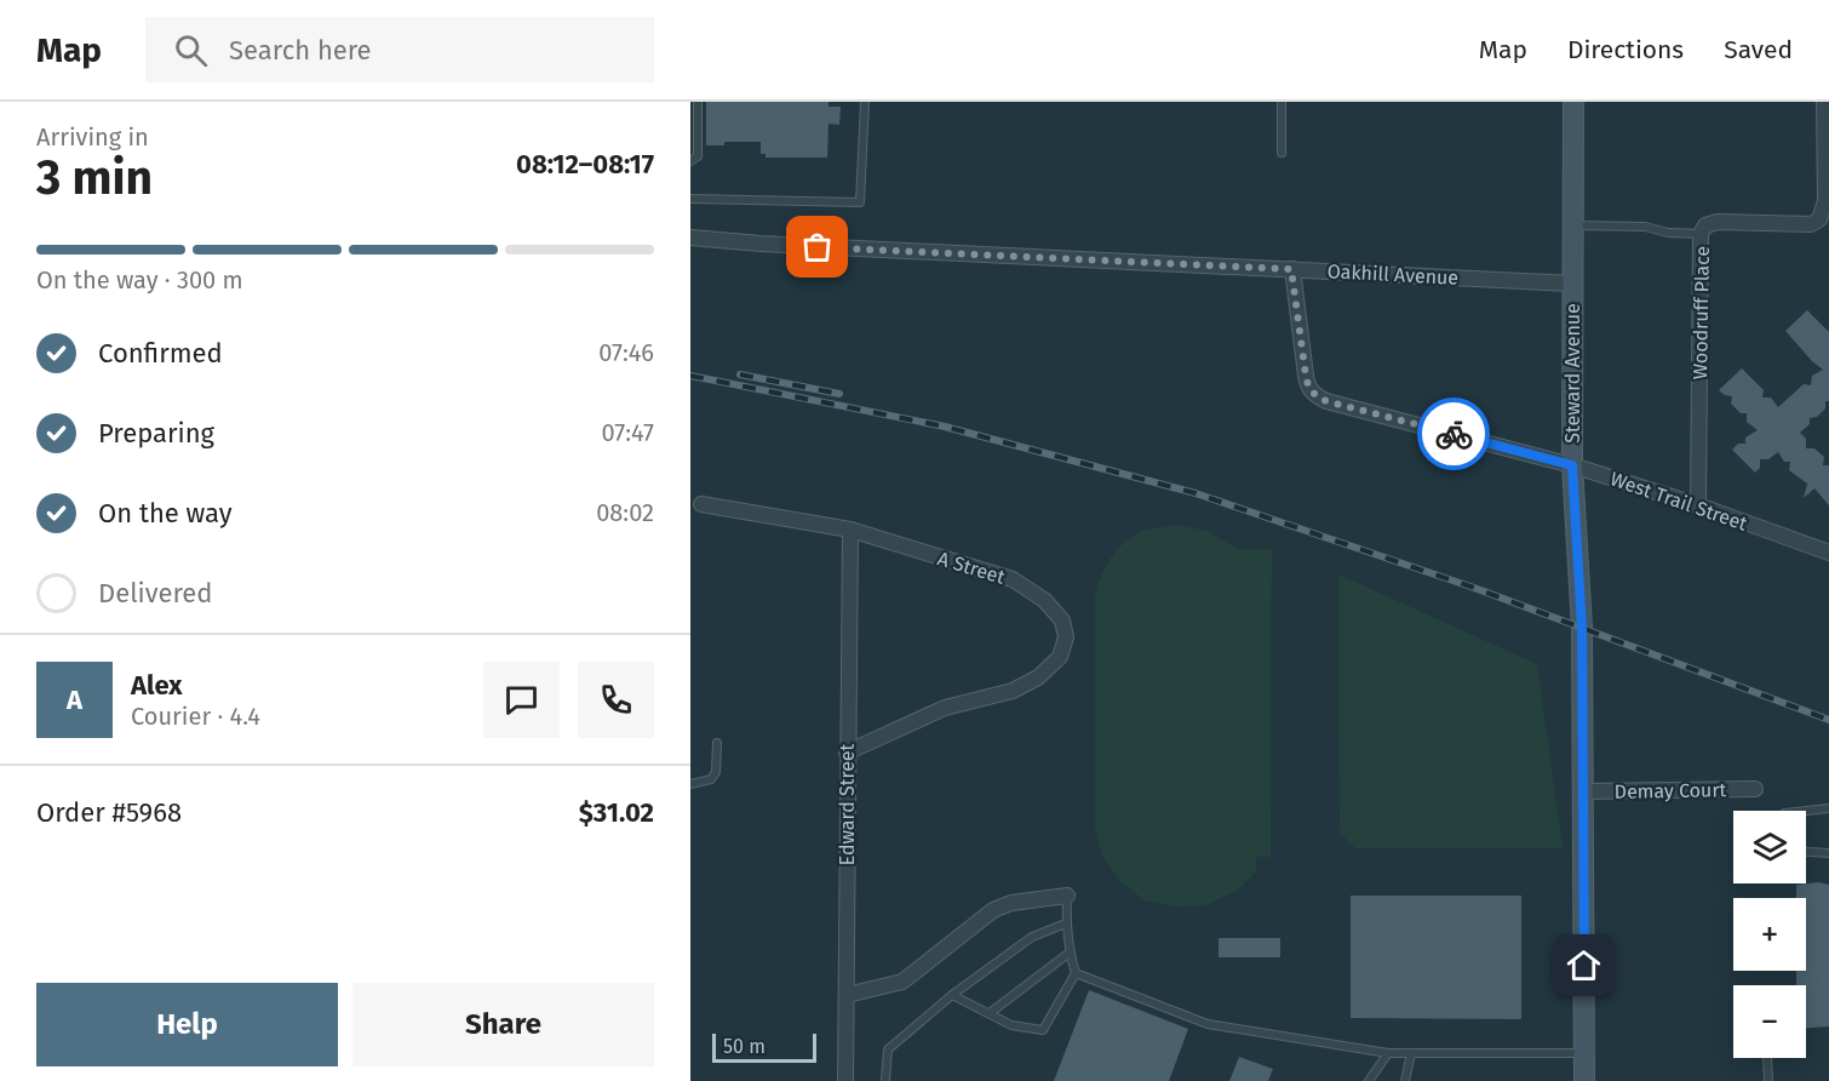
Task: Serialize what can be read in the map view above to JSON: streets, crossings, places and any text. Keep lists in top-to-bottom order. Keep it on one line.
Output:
{"streets":{"main road":["Steward Avenue"],"street":["Oakhill Avenue","Woodruff Place","West Trail Street","A Street","Demay Court","Edward Street"]},"crossings":[["Oakhill Avenue","Steward Avenue"],["Oakhill Avenue","West Trail Street"],["Woodruff Place","West Trail Street"],["Steward Avenue","West Trail Street"],["Steward Avenue","Demay Court"],["A Street","Edward Street"]],"scale_bar":"50 m","page":{"header":"Map","search":"Search here","nav":["Map","Directions","Saved"],"heading":["3 min","Arriving in","08:12–08:17"],"panel":["Alex","Courier · 4.4","Order #5968","$31.02"],"bar":"On the way · 300 m","list":[["Confirmed","07:46"],["Preparing","07:47"],["On the way","08:02"],"Delivered"],"round":"A","map_buttons":["+","−"],"buttons":["Help","Share"],"scale":"50 m"}}
